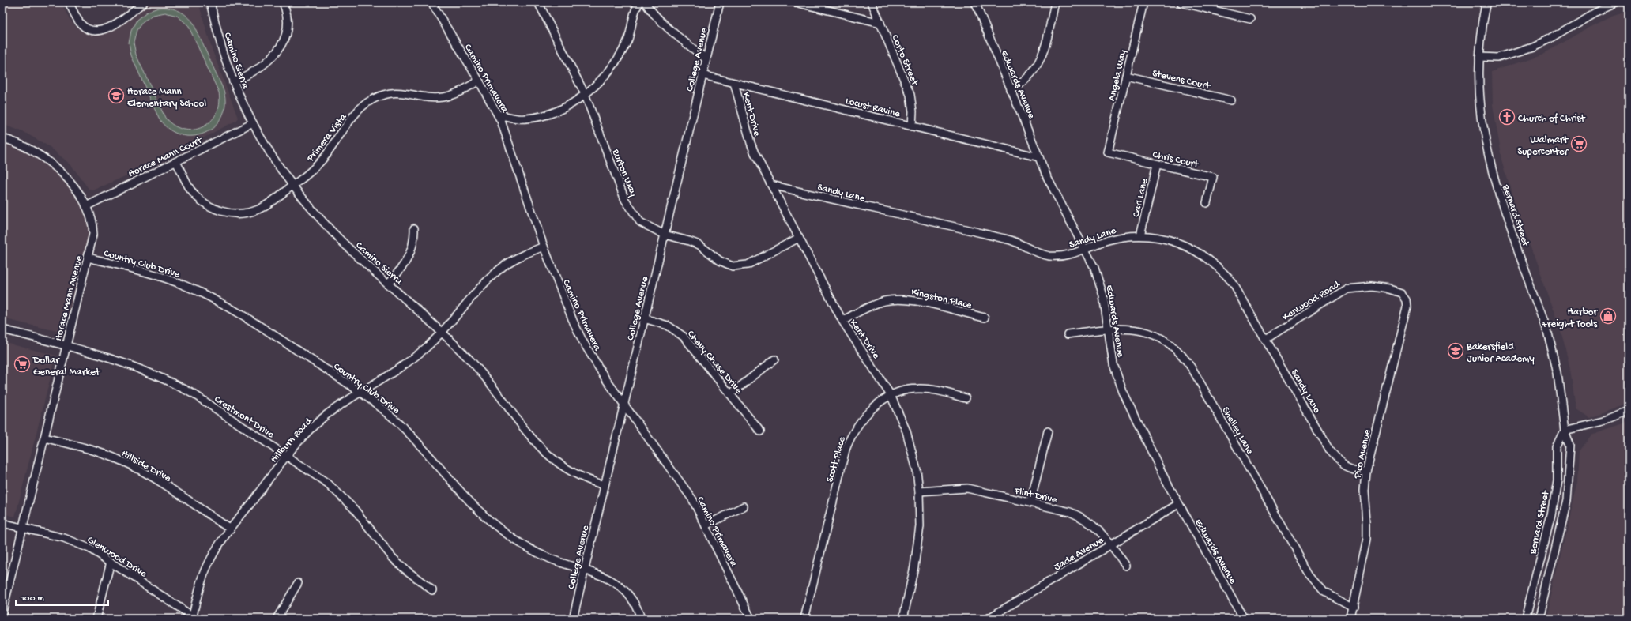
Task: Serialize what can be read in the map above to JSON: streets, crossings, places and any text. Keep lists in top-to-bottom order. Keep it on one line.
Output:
{"streets":{"street":["College Avenue","Corto Street","Camino Sierra","Angela Way","Camino Primavera","Stevens Court","Edwards Avenue","Locust Ravine","Kent Drive","Primera Vista","Horace Mann Court","Chris Court","Burton Way","Sandy Lane","Carl Lane","Bernard Street","Country Club Drive","Kingston Place","Horace Mann Avenue","Kenwood Road","Chevy Chase Drive","Crestmont Drive","Shelley Lane","Hillburn Road","Pico Avenue","Scott Place","Hillside Drive","Flint Drive","Jade Avenue","Glenwood Drive"]},"crossings":[["College Avenue","Camino Sierra"],["College Avenue","Camino Primavera"],["College Avenue","Locust Ravine"],["College Avenue","Burton Way"],["College Avenue","Country Club Drive"],["College Avenue","Chevy Chase Drive"],["Corto Street","Locust Ravine"],["Camino Sierra","Primera Vista"],["Camino Sierra","Horace Mann Court"],["Camino Sierra","Hillburn Road"],["Angela Way","Stevens Court"],["Angela Way","Chris Court"],["Camino Primavera","Primera Vista"],["Camino Primavera","Hillburn Road"],["Edwards Avenue","Locust Ravine"],["Edwards Avenue","Sandy Lane"],["Edwards Avenue","Shelley Lane"],["Edwards Avenue","Jade Avenue"],["Locust Ravine","Kent Drive"],["Kent Drive","Burton Way"],["Kent Drive","Sandy Lane"],["Kent Drive","Kingston Place"],["Kent Drive","Scott Place"],["Kent Drive","Flint Drive"],["Primera Vista","Horace Mann Court"],["Horace Mann Court","Horace Mann Avenue"],["Chris Court","Carl Lane"],["Sandy Lane","Carl Lane"],["Sandy Lane","Kenwood Road"],["Sandy Lane","Pico Avenue"],["Country Club Drive","Horace Mann Avenue"],["Country Club Drive","Hillburn Road"],["Horace Mann Avenue","Crestmont Drive"],["Horace Mann Avenue","Hillside Drive"],["Horace Mann Avenue","Glenwood Drive"],["Kenwood Road","Pico Avenue"],["Crestmont Drive","Hillburn Road"],["Shelley Lane","Pico Avenue"],["Hillburn Road","Hillside Drive"],["Hillburn Road","Glenwood Drive"],["Flint Drive","Jade Avenue"]],"places":{"school or university":["Horace Mann Elementary School","Bakersfield Junior Academy"],"church":["Church of Christ"],"supermarket":["Walmart Supercenter","Dollar General Market"],"shop":["Harbor Freight Tools"]},"scale_bar":"100 m"}
